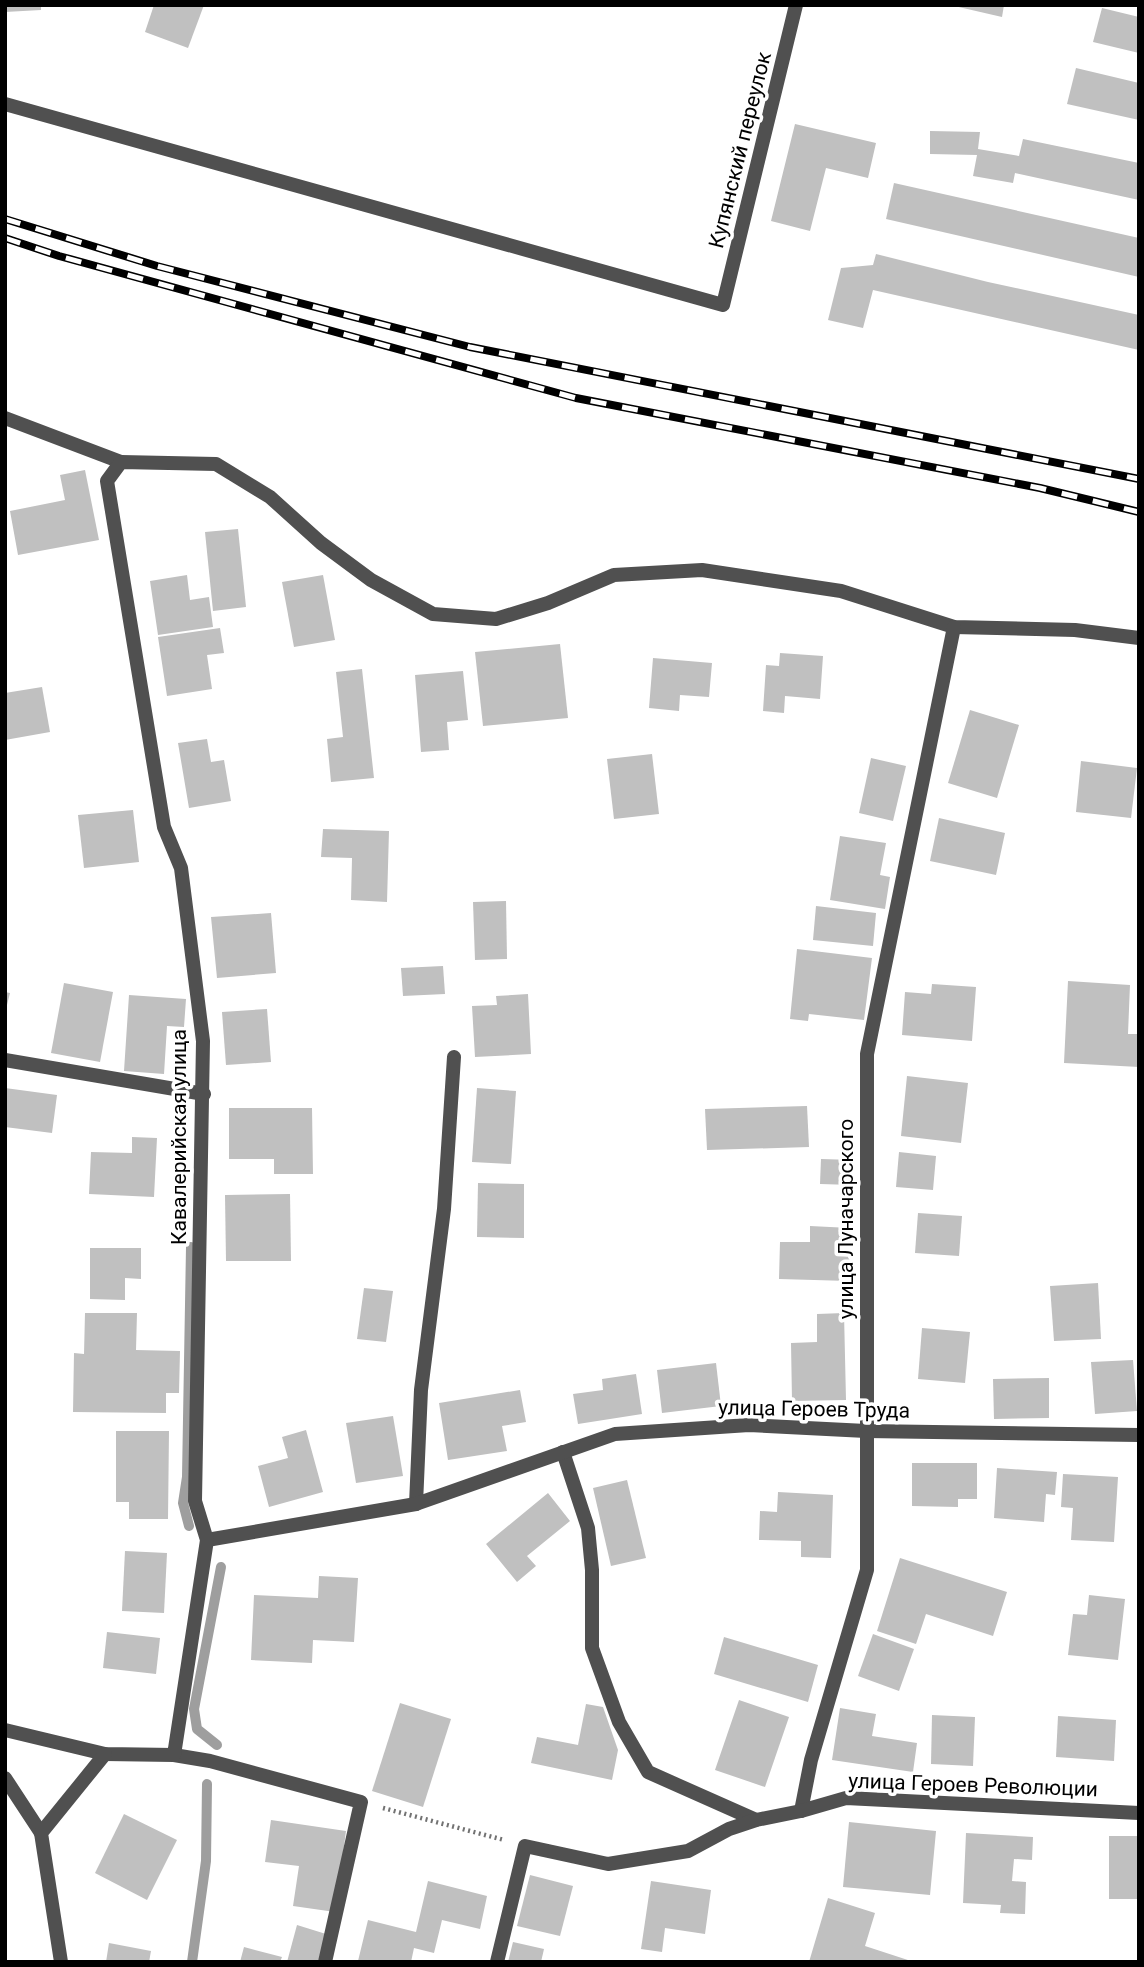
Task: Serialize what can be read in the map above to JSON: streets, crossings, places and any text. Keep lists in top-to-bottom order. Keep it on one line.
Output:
{"streets":{"street":["Купянский переулок","Кавалерийская улица","улица Луначарского","улица Героев Труда","улица Героев Революции"]},"crossings":[["Кавалерийская улица","улица Героев Труда"],["улица Луначарского","улица Героев Труда"],["улица Луначарского","улица Героев Революции"]]}
